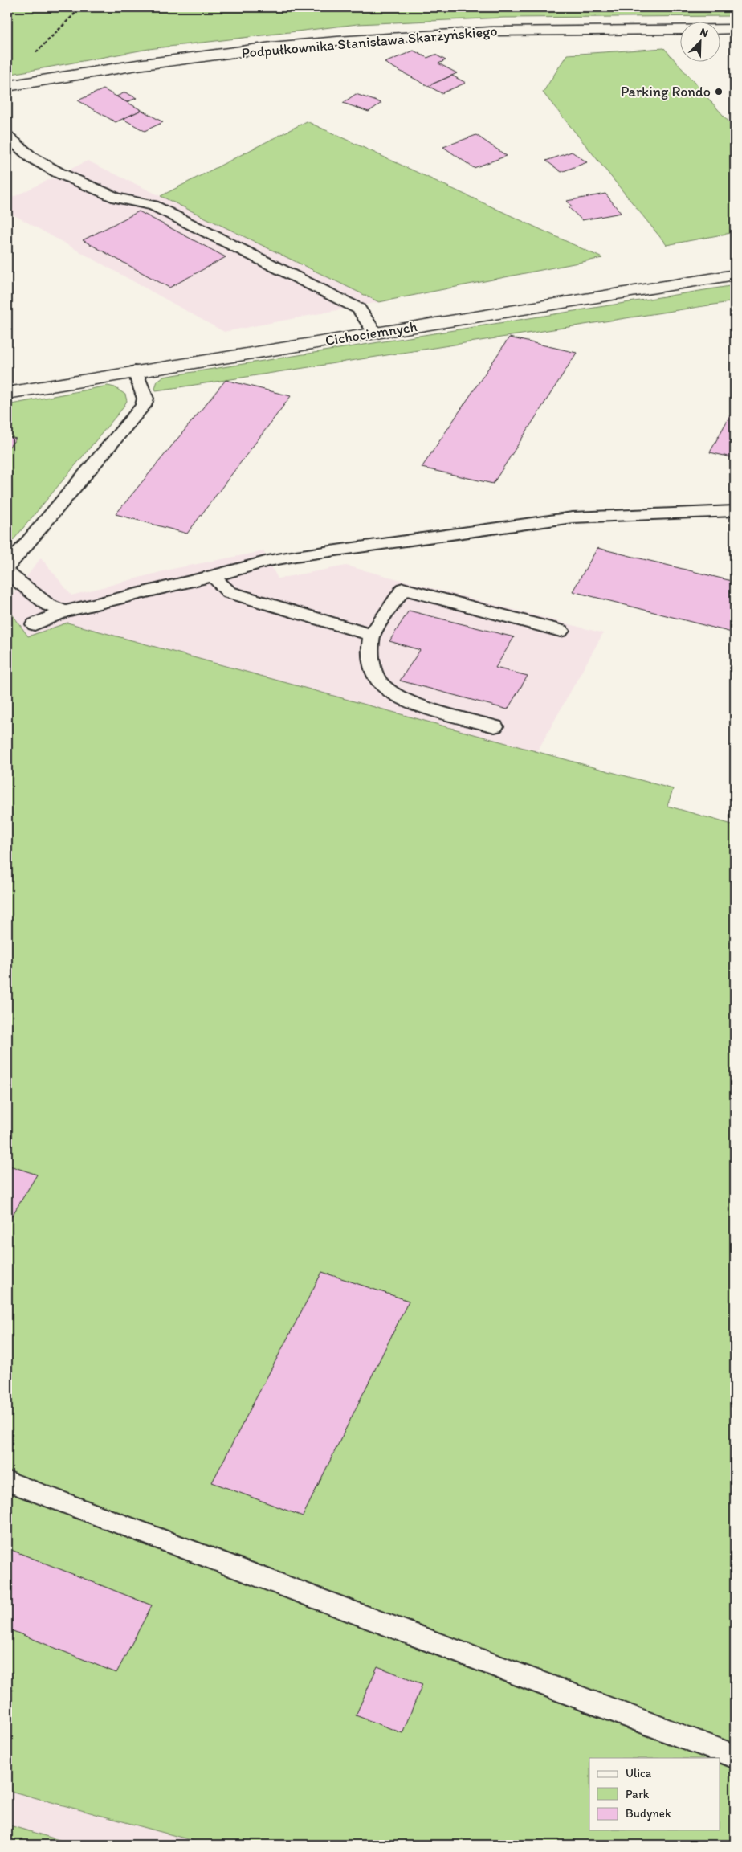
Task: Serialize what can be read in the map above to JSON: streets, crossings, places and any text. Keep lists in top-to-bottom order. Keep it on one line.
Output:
{"streets":{"street":["Podpułkownika Stanisława Skarżyńskiego","Cichociemnych"]},"places":["Parking Rondo"],"legend":["Ulica","Park","Budynek"],"north":"top right"}
